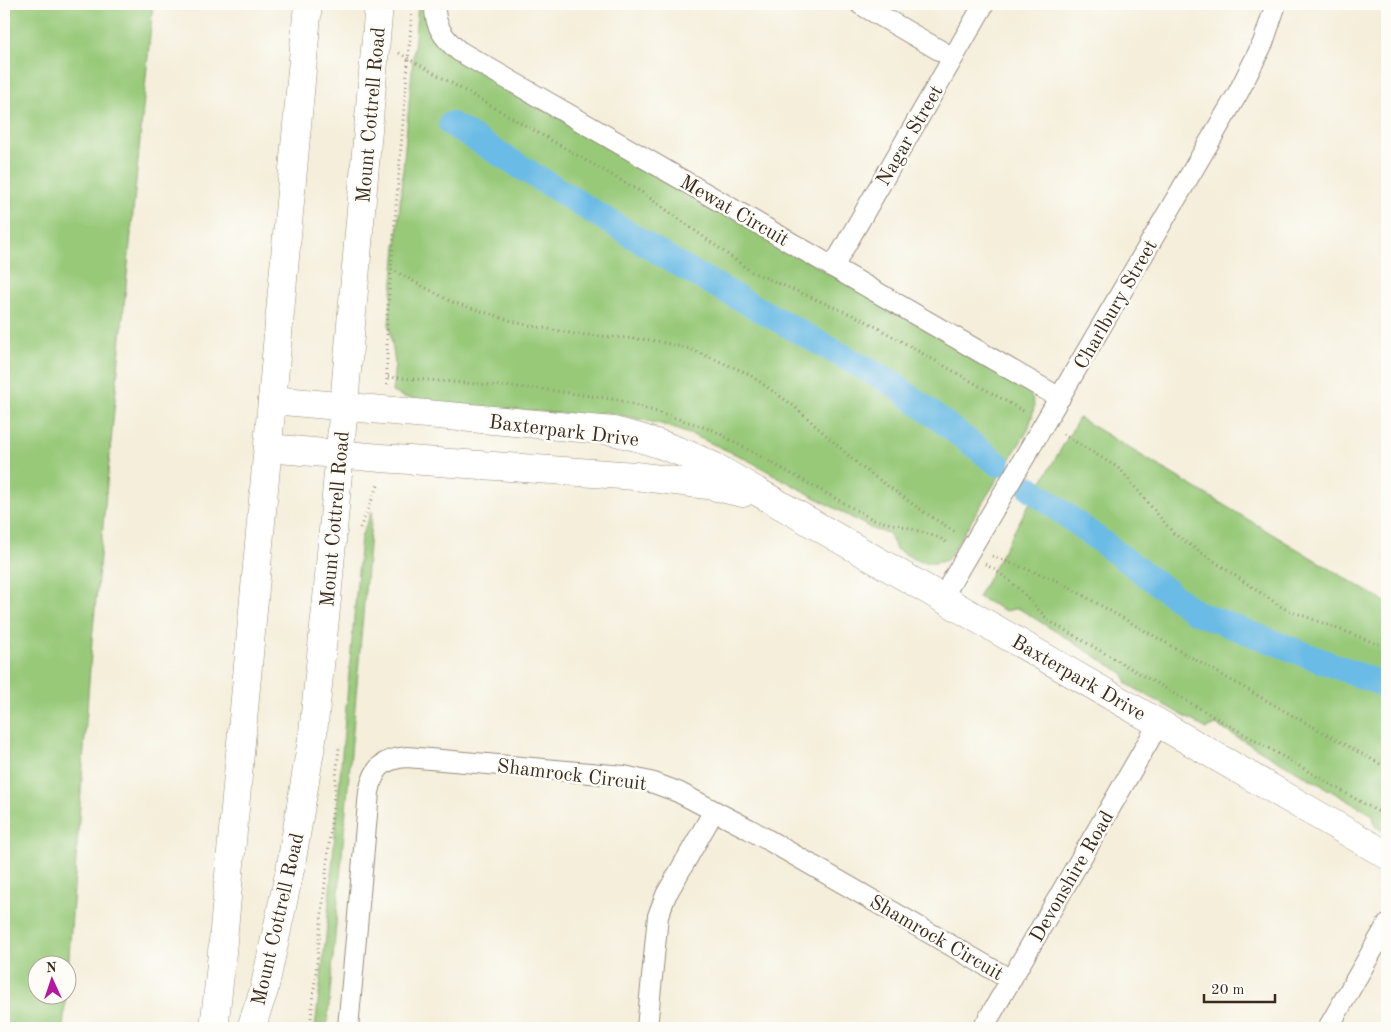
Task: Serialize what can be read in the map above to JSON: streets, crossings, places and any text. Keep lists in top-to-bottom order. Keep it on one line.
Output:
{"streets":{"street":["Mount Cottrell Road","Nagar Street","Mewat Circuit","Charlbury Street","Baxterpark Drive","Shamrock Circuit","Devonshire Road"]},"crossings":[["Mount Cottrell Road","Baxterpark Drive"],["Nagar Street","Mewat Circuit"],["Mewat Circuit","Charlbury Street"],["Charlbury Street","Baxterpark Drive"],["Baxterpark Drive","Devonshire Road"],["Shamrock Circuit","Devonshire Road"]],"scale_bar":"20 m","north":"top"}
